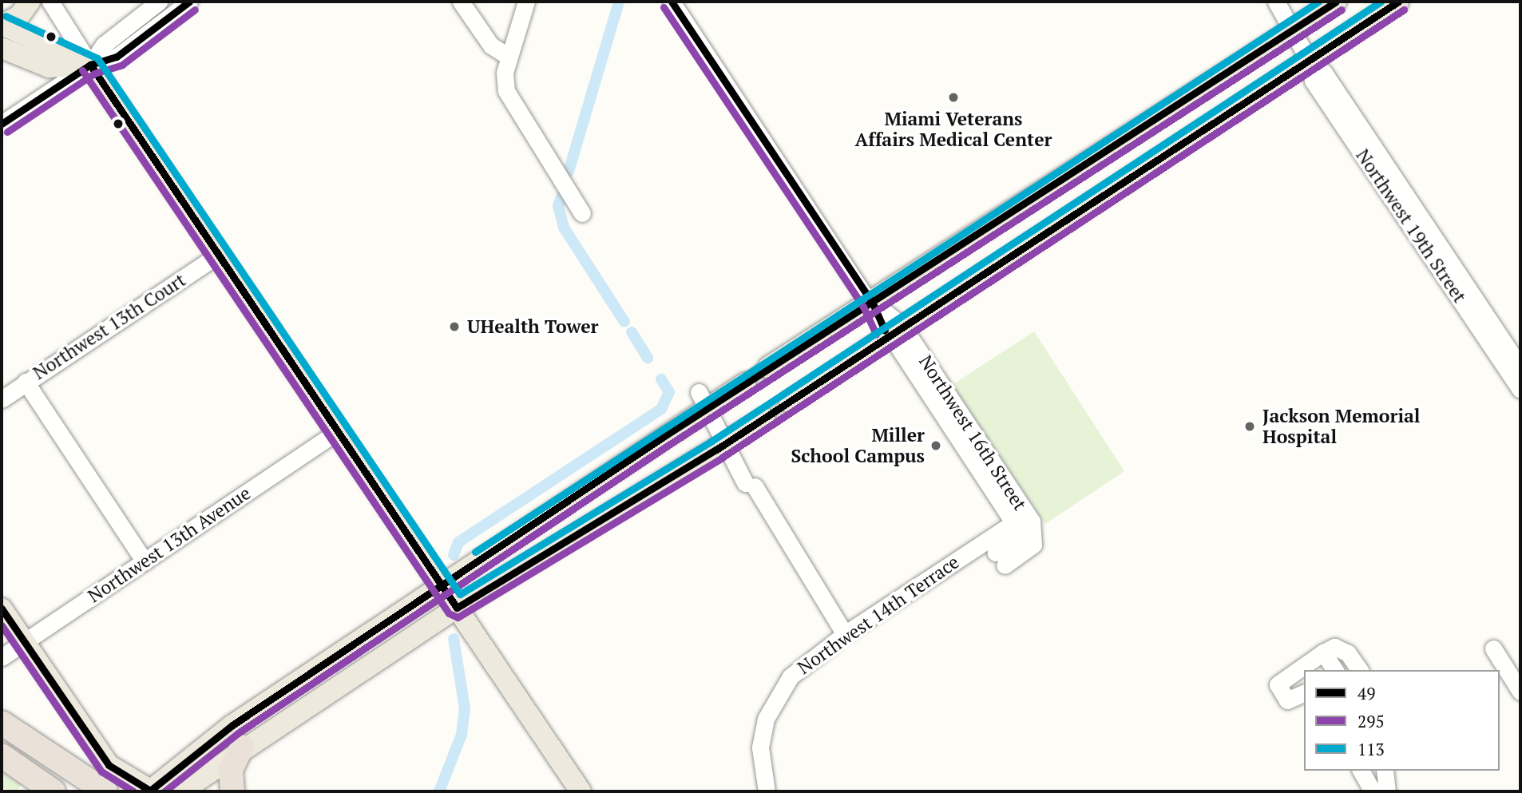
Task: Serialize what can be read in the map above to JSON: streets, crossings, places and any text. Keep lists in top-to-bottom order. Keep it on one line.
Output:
{"streets":{"street":["Northwest 19th Street","Northwest 13th Court","Northwest 16th Street","Northwest 13th Avenue","Northwest 14th Terrace"]},"crossings":[["Northwest 16th Street","Northwest 14th Terrace"]],"places":["Miami Veterans Affairs Medical Center","UHealth Tower","Jackson Memorial Hospital","Miller School Campus"],"lines":["transit line 49","transit line 113","transit line 295"],"legend":["49","295","113"]}
